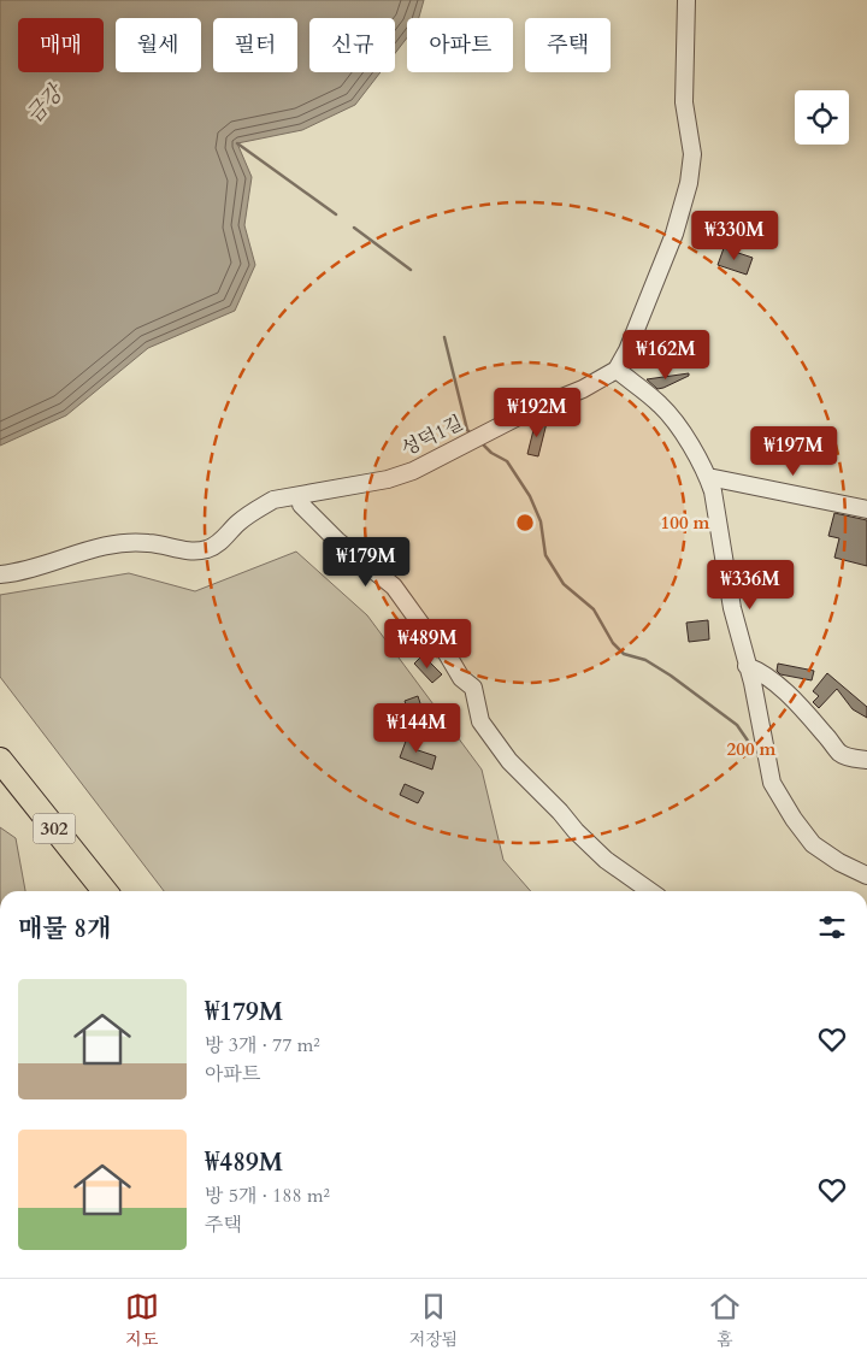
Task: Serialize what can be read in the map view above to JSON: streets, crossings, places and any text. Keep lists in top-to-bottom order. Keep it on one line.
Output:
{"streets":{"highway":["302"],"street":["성덕1길"]},"water":["금강"],"page":{"chip":["매매","월세","필터","신규","아파트","주택"],"price":["₩330M","₩162M","₩192M","₩197M","₩179M","₩336M","₩489M","₩144M"],"heading":"매물 8개","list":[{"name":"₩179M","note":"방 3개 · 77 m² · 아파트"},{"name":"₩489M","note":"방 5개 · 188 m² · 주택"}],"tabs":["지도","저장됨","홈"]},"rings":["100 m","200 m"]}
